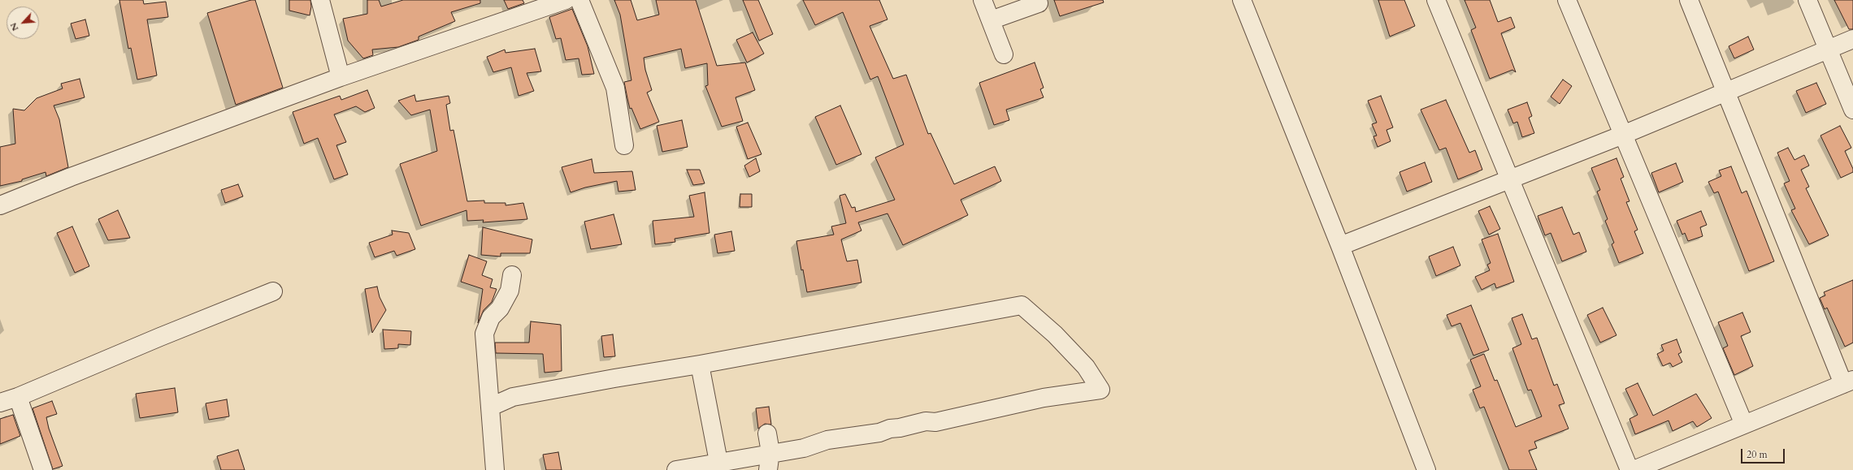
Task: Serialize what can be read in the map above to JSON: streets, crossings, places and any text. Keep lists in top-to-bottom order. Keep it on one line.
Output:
{"scale_bar":"20 m","north":"bottom left"}
